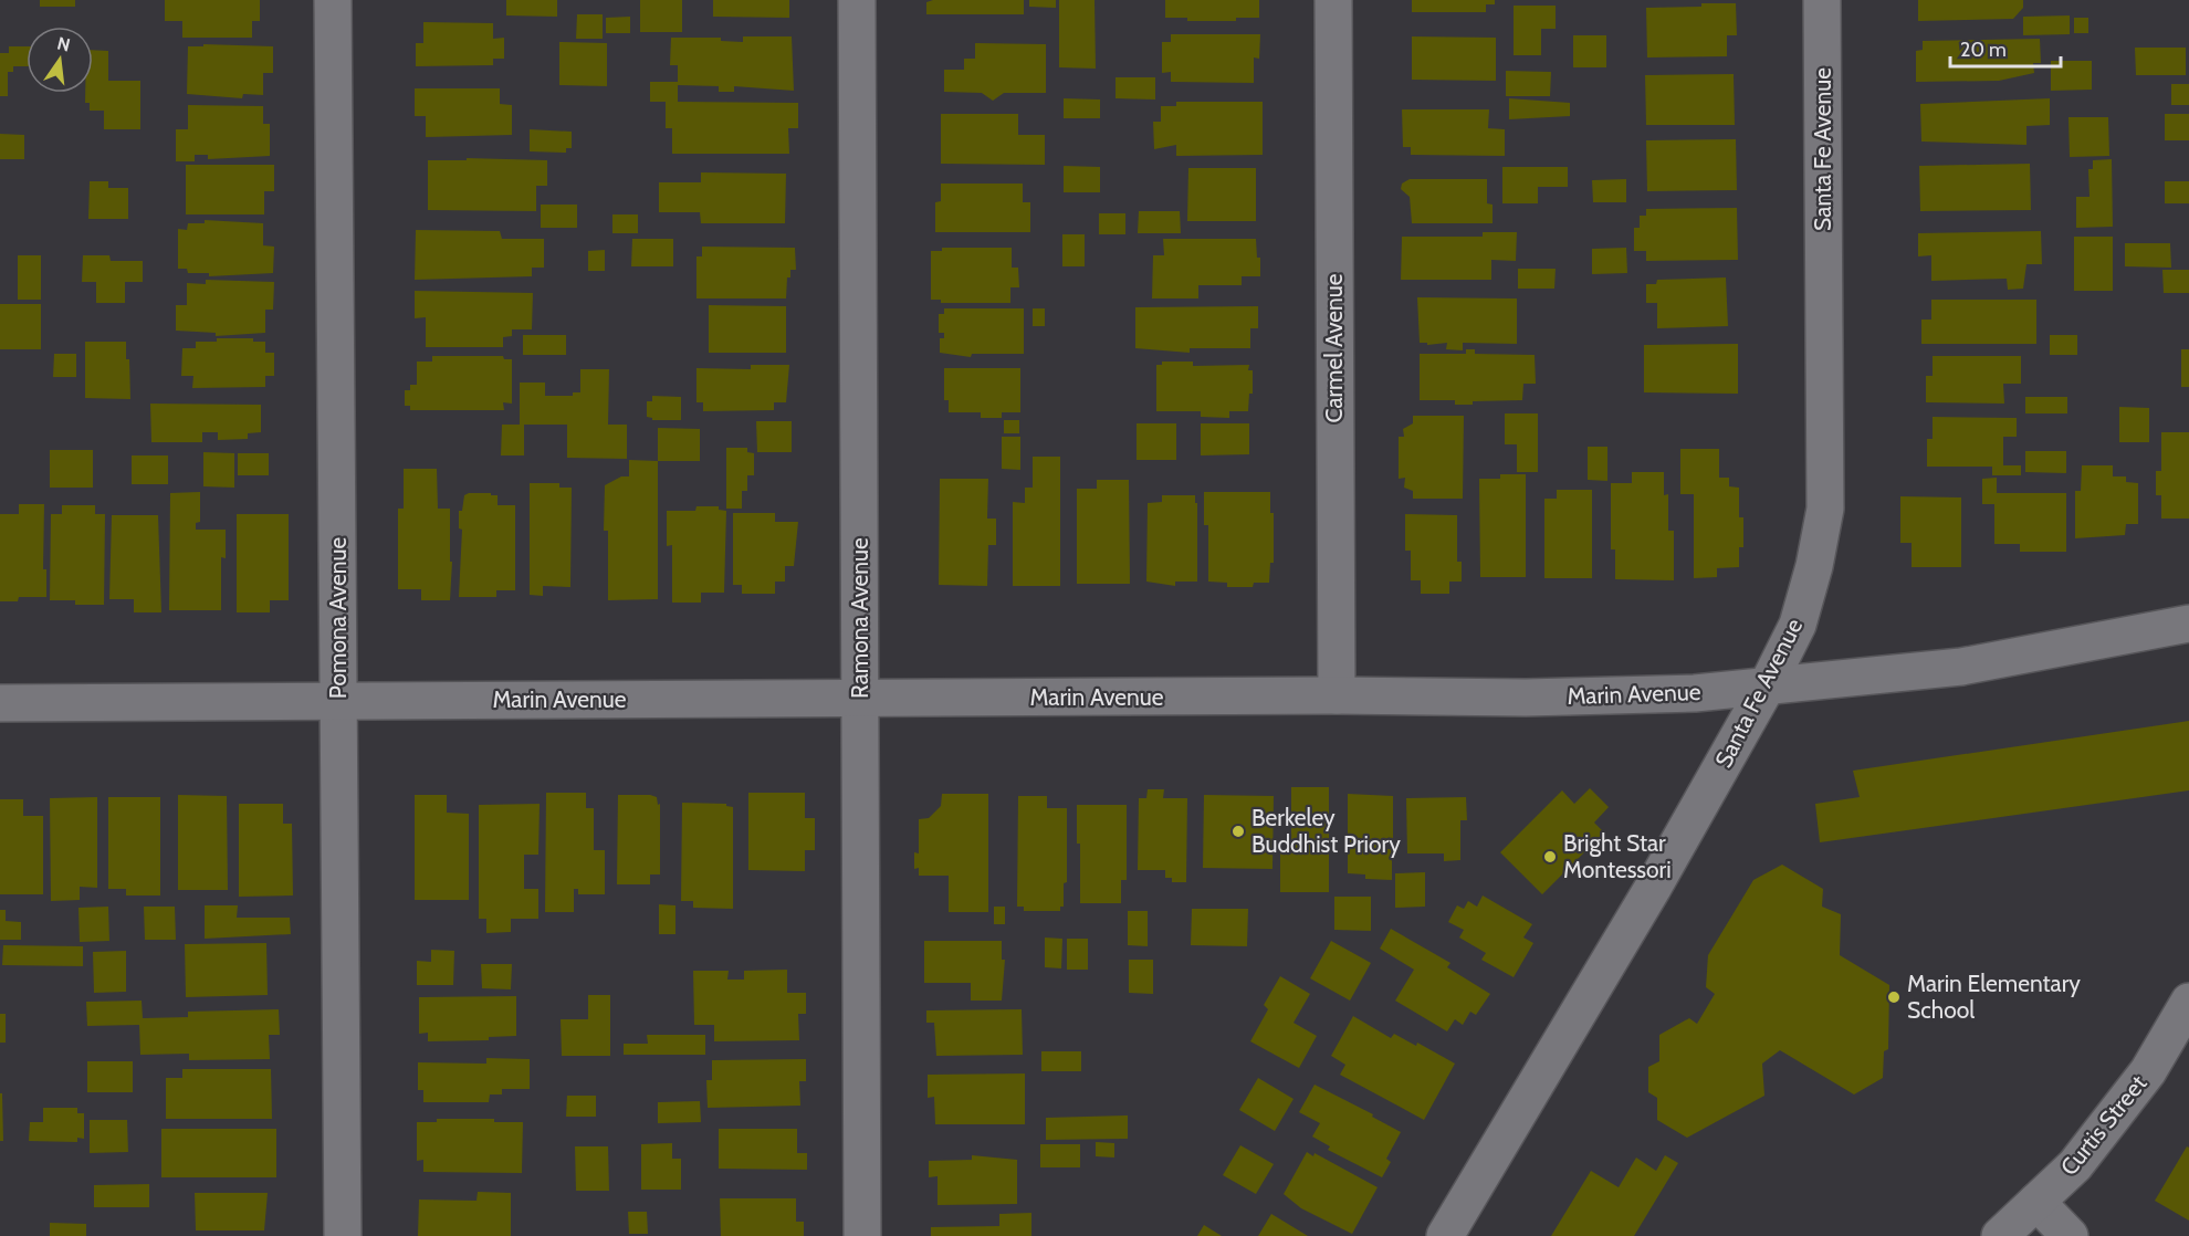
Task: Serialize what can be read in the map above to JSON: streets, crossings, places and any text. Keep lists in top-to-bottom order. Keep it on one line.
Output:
{"streets":{"street":["Santa Fe Avenue","Carmel Avenue","Pomona Avenue","Ramona Avenue","Marin Avenue","Curtis Street"]},"crossings":[["Santa Fe Avenue","Marin Avenue"],["Carmel Avenue","Marin Avenue"],["Pomona Avenue","Marin Avenue"],["Ramona Avenue","Marin Avenue"]],"places":["Berkeley Buddhist Priory","Bright Star Montessori","Marin Elementary School"],"scale_bar":"20 m","north":"top"}
